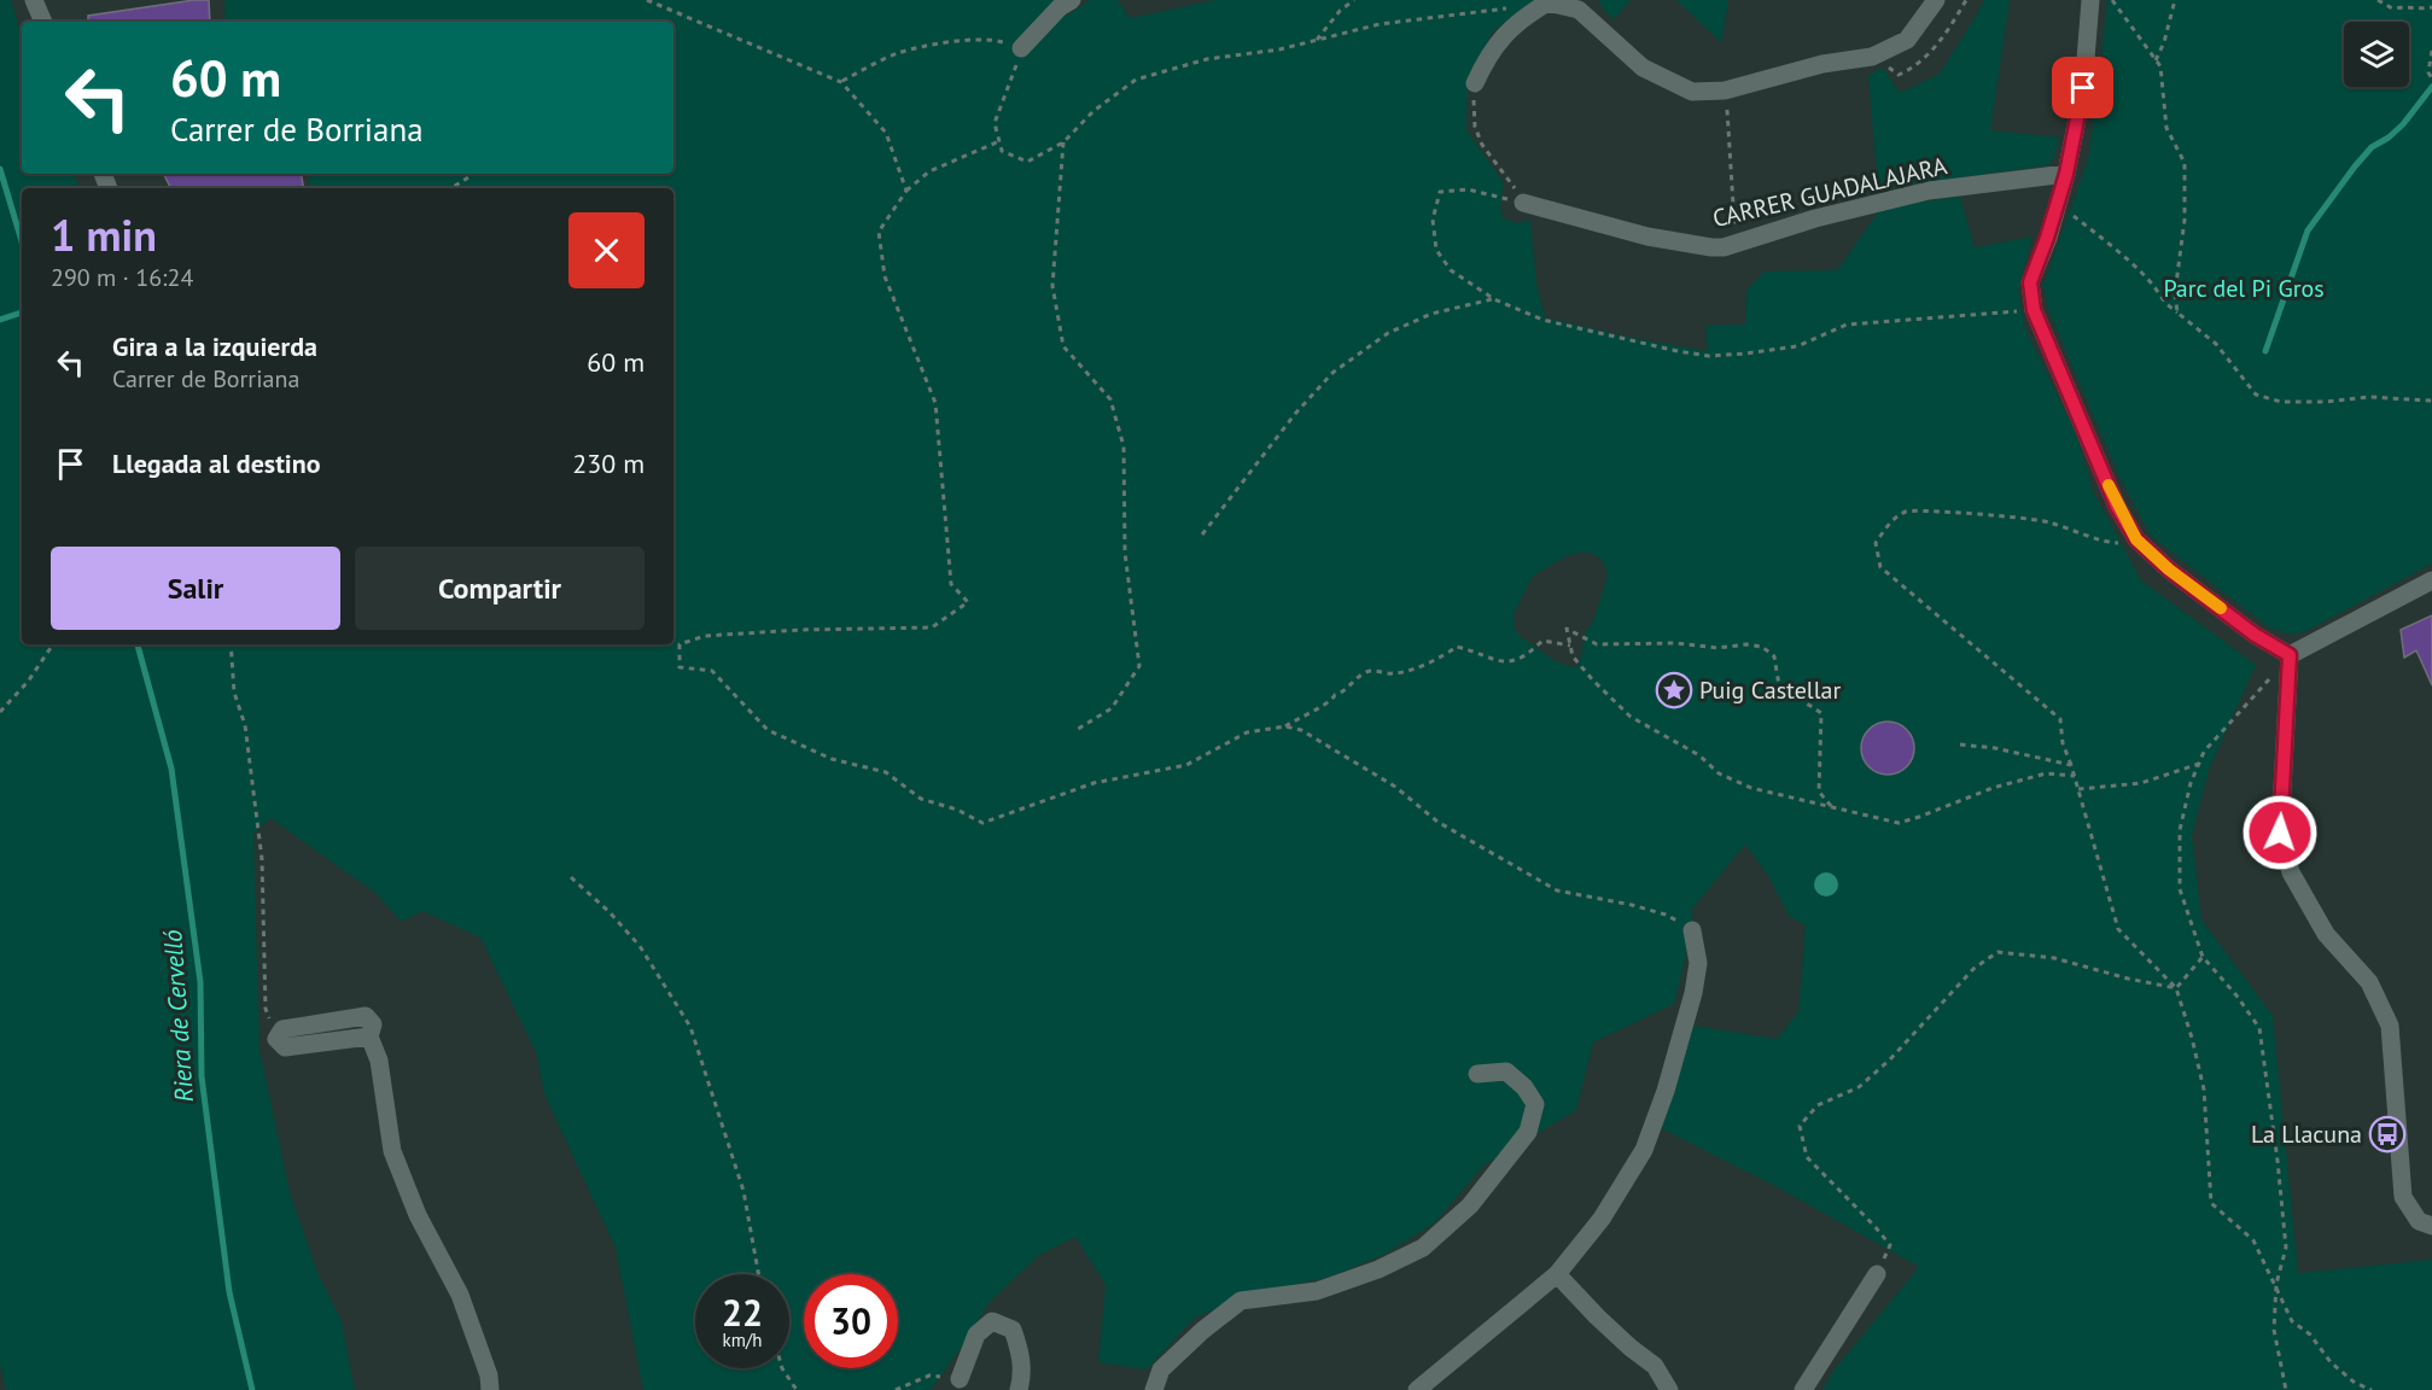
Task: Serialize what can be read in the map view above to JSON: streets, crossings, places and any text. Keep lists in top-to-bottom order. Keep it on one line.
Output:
{"streets":{"street":["CARRER GUADALAJARA"]},"water":["Riera de Cervelló"],"parks":["Parc del Pi Gros"],"places":{"place":["Puig Castellar"],"bus stop":["La Llacuna"]},"page":{"turn":["60 m","Carrer de Borriana"],"heading":["1 min","290 m · 16:24"],"list":[{"name":"Gira a la izquierda","note":"Carrer de Borriana","value":"60 m"},{"name":"Llegada al destino","value":"230 m"}],"buttons":["Salir","Compartir"],"speed":"22 km/h","limit":"30"}}
